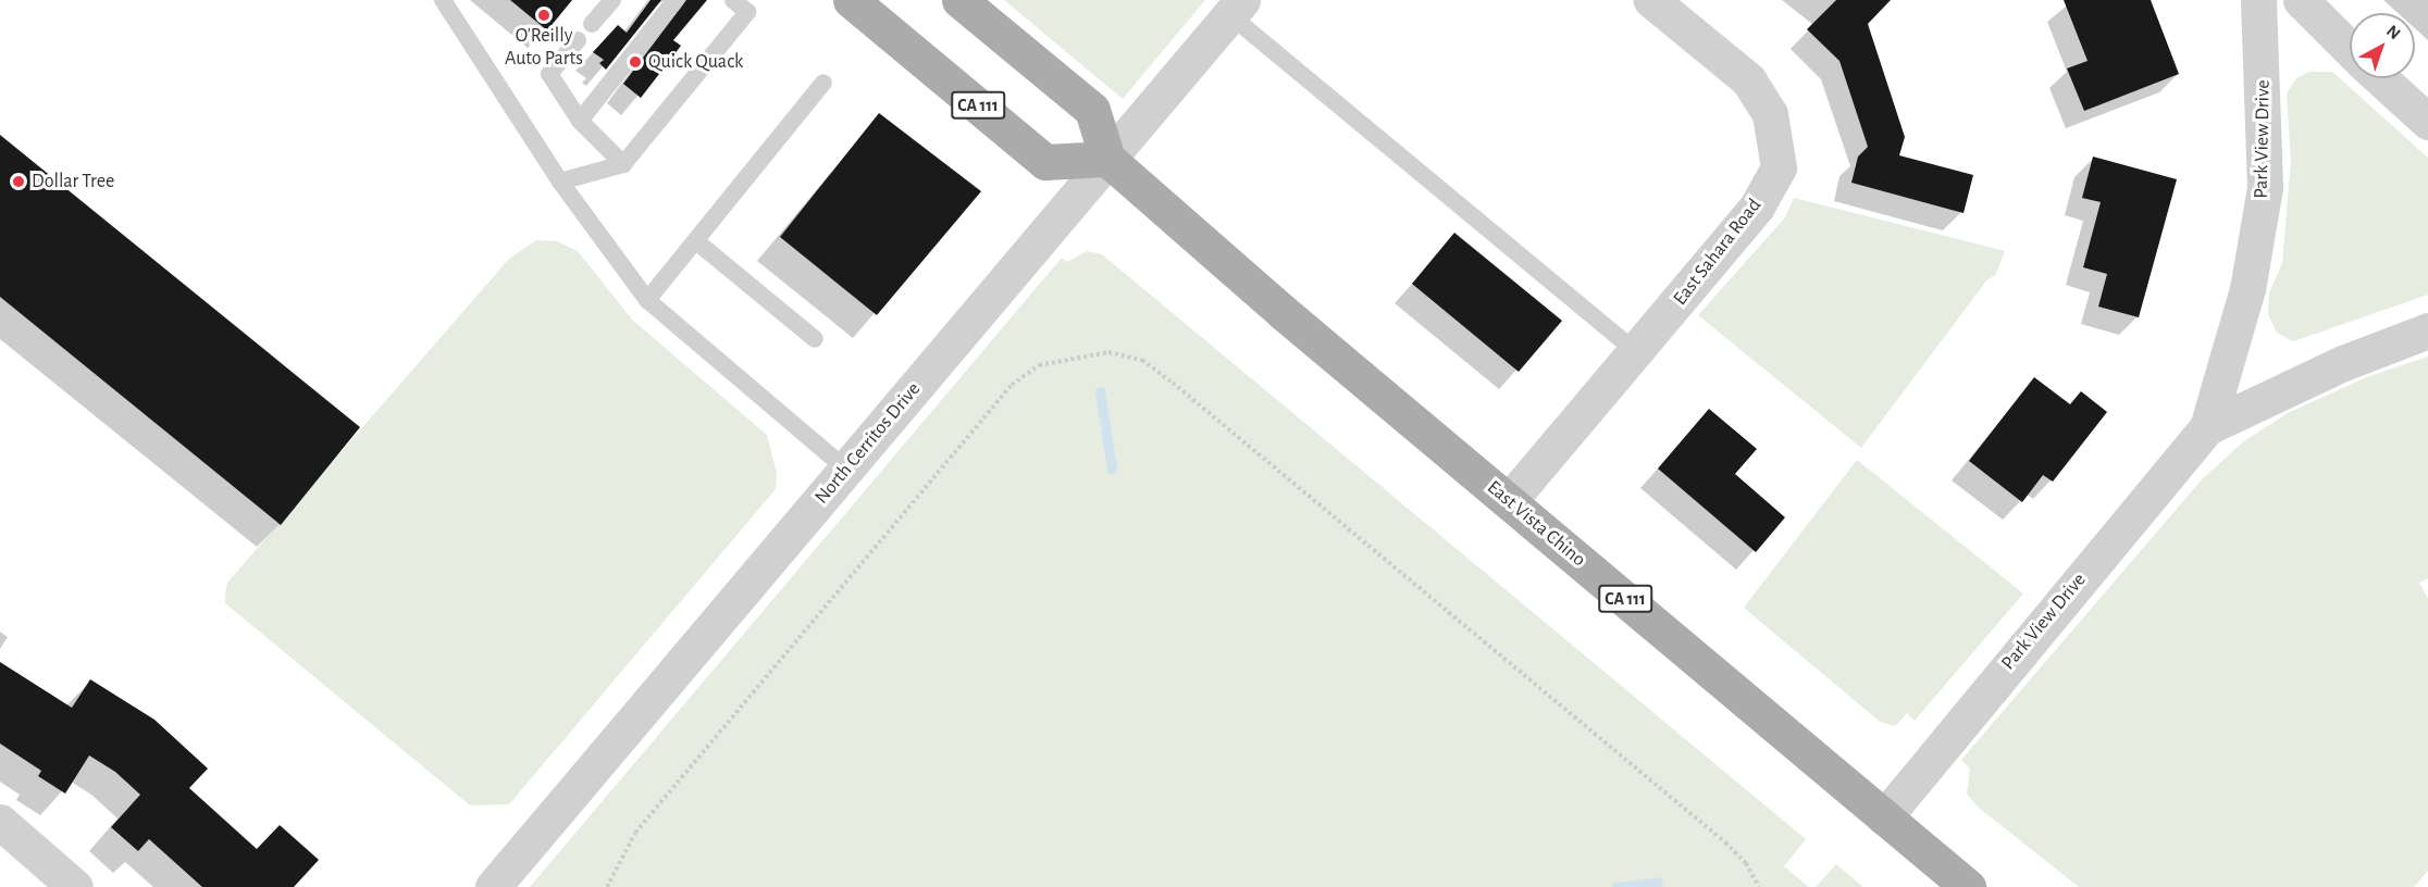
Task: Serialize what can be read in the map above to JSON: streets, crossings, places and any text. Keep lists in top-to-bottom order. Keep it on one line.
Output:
{"streets":{"main road":["CA 111","East Vista Chino"],"street":["Park View Drive","East Sahara Road","North Cerritos Drive"]},"crossings":[["CA 111","North Cerritos Drive"],["CA 111","East Vista Chino"],["Park View Drive","East Vista Chino"],["East Sahara Road","East Vista Chino"],["North Cerritos Drive","East Vista Chino"]],"places":["O'Reilly Auto Parts","Quick Quack","Dollar Tree"],"north":"top right"}
